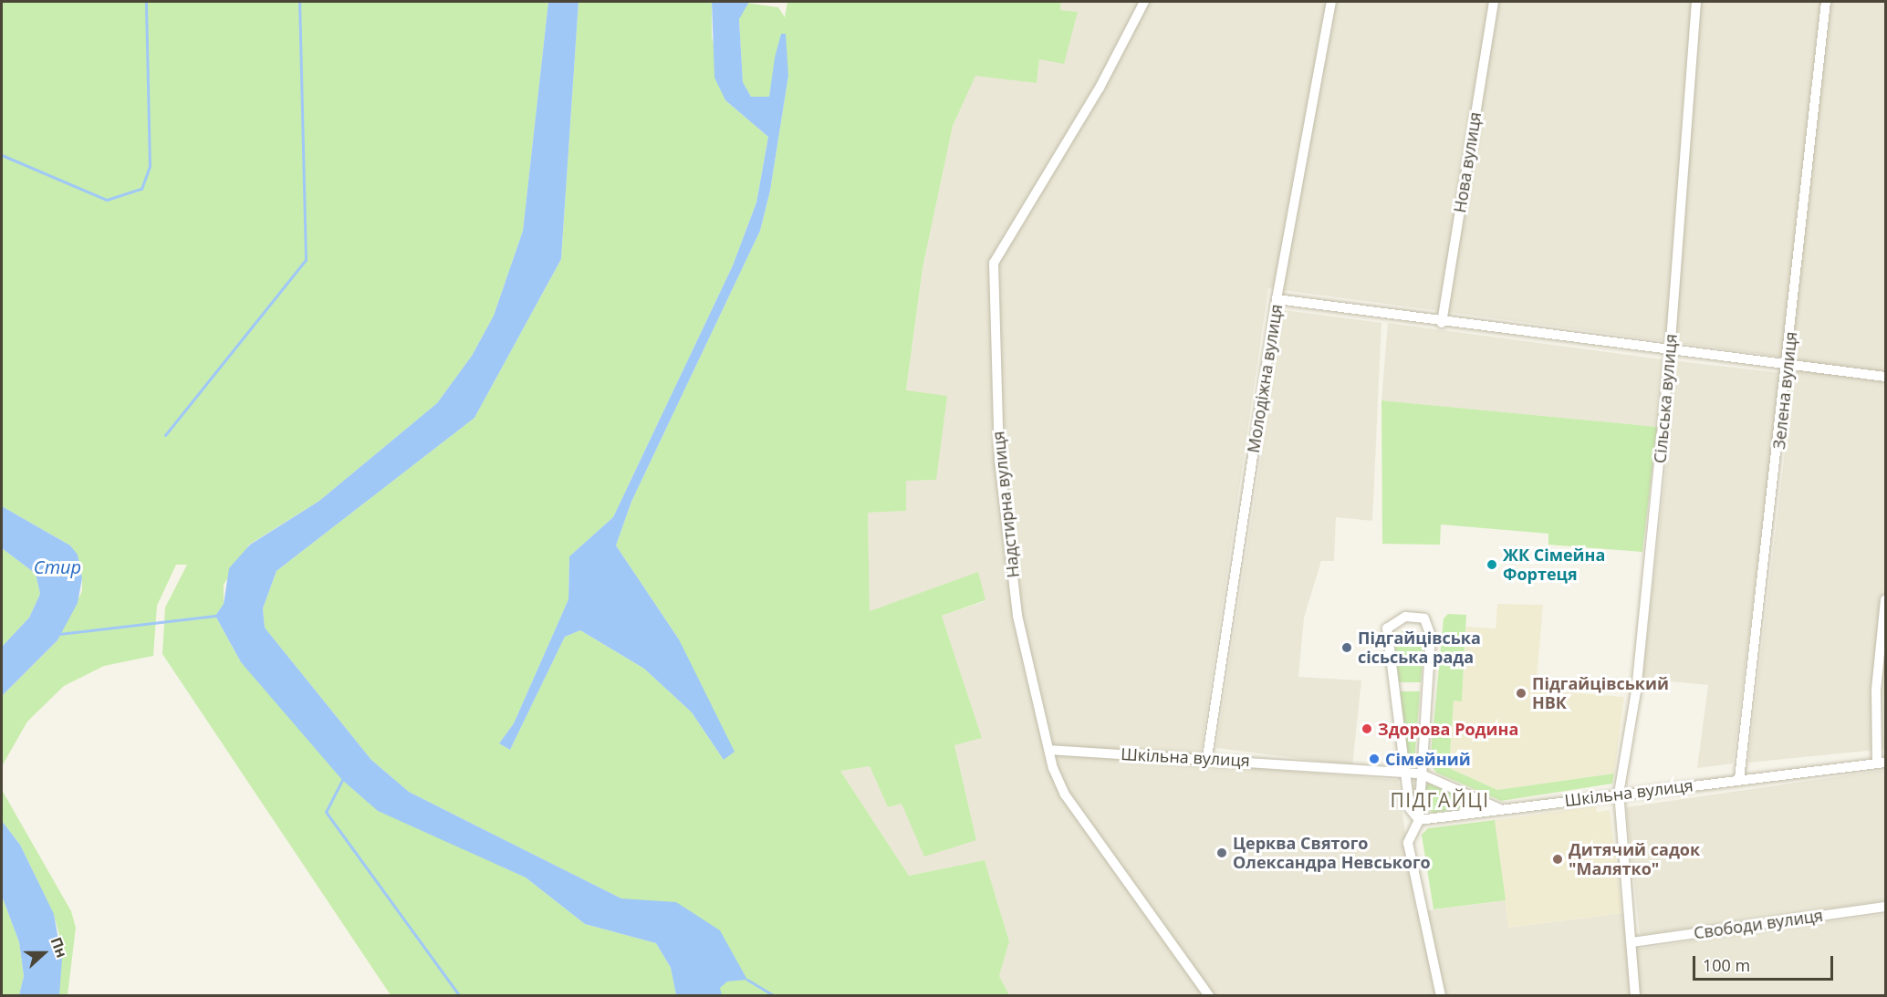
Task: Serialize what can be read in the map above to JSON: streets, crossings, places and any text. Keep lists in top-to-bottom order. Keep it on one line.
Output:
{"streets":{"street":["Нова вулиця","Молодіжна вулиця","Зелена вулиця","Сільська вулиця","Надстирна вулиця","Шкільна вулиця","Свободи вулиця"]},"crossings":[["Молодіжна вулиця","Шкільна вулиця"],["Зелена вулиця","Шкільна вулиця"],["Сільська вулиця","Шкільна вулиця"],["Сільська вулиця","Свободи вулиця"],["Надстирна вулиця","Шкільна вулиця"]],"districts":["ПІДГАЙЦІ"],"water":["Стир"],"places":["ЖК Сімейна Фортеця","Підгайцівська сісьська рада","Підгайцівський НВК","Здорова Родина","Сімейний","Церква Святого Олександра Невського","Дитячий садок \"Малятко\""],"scale_bar":"100 m","north":"right"}
